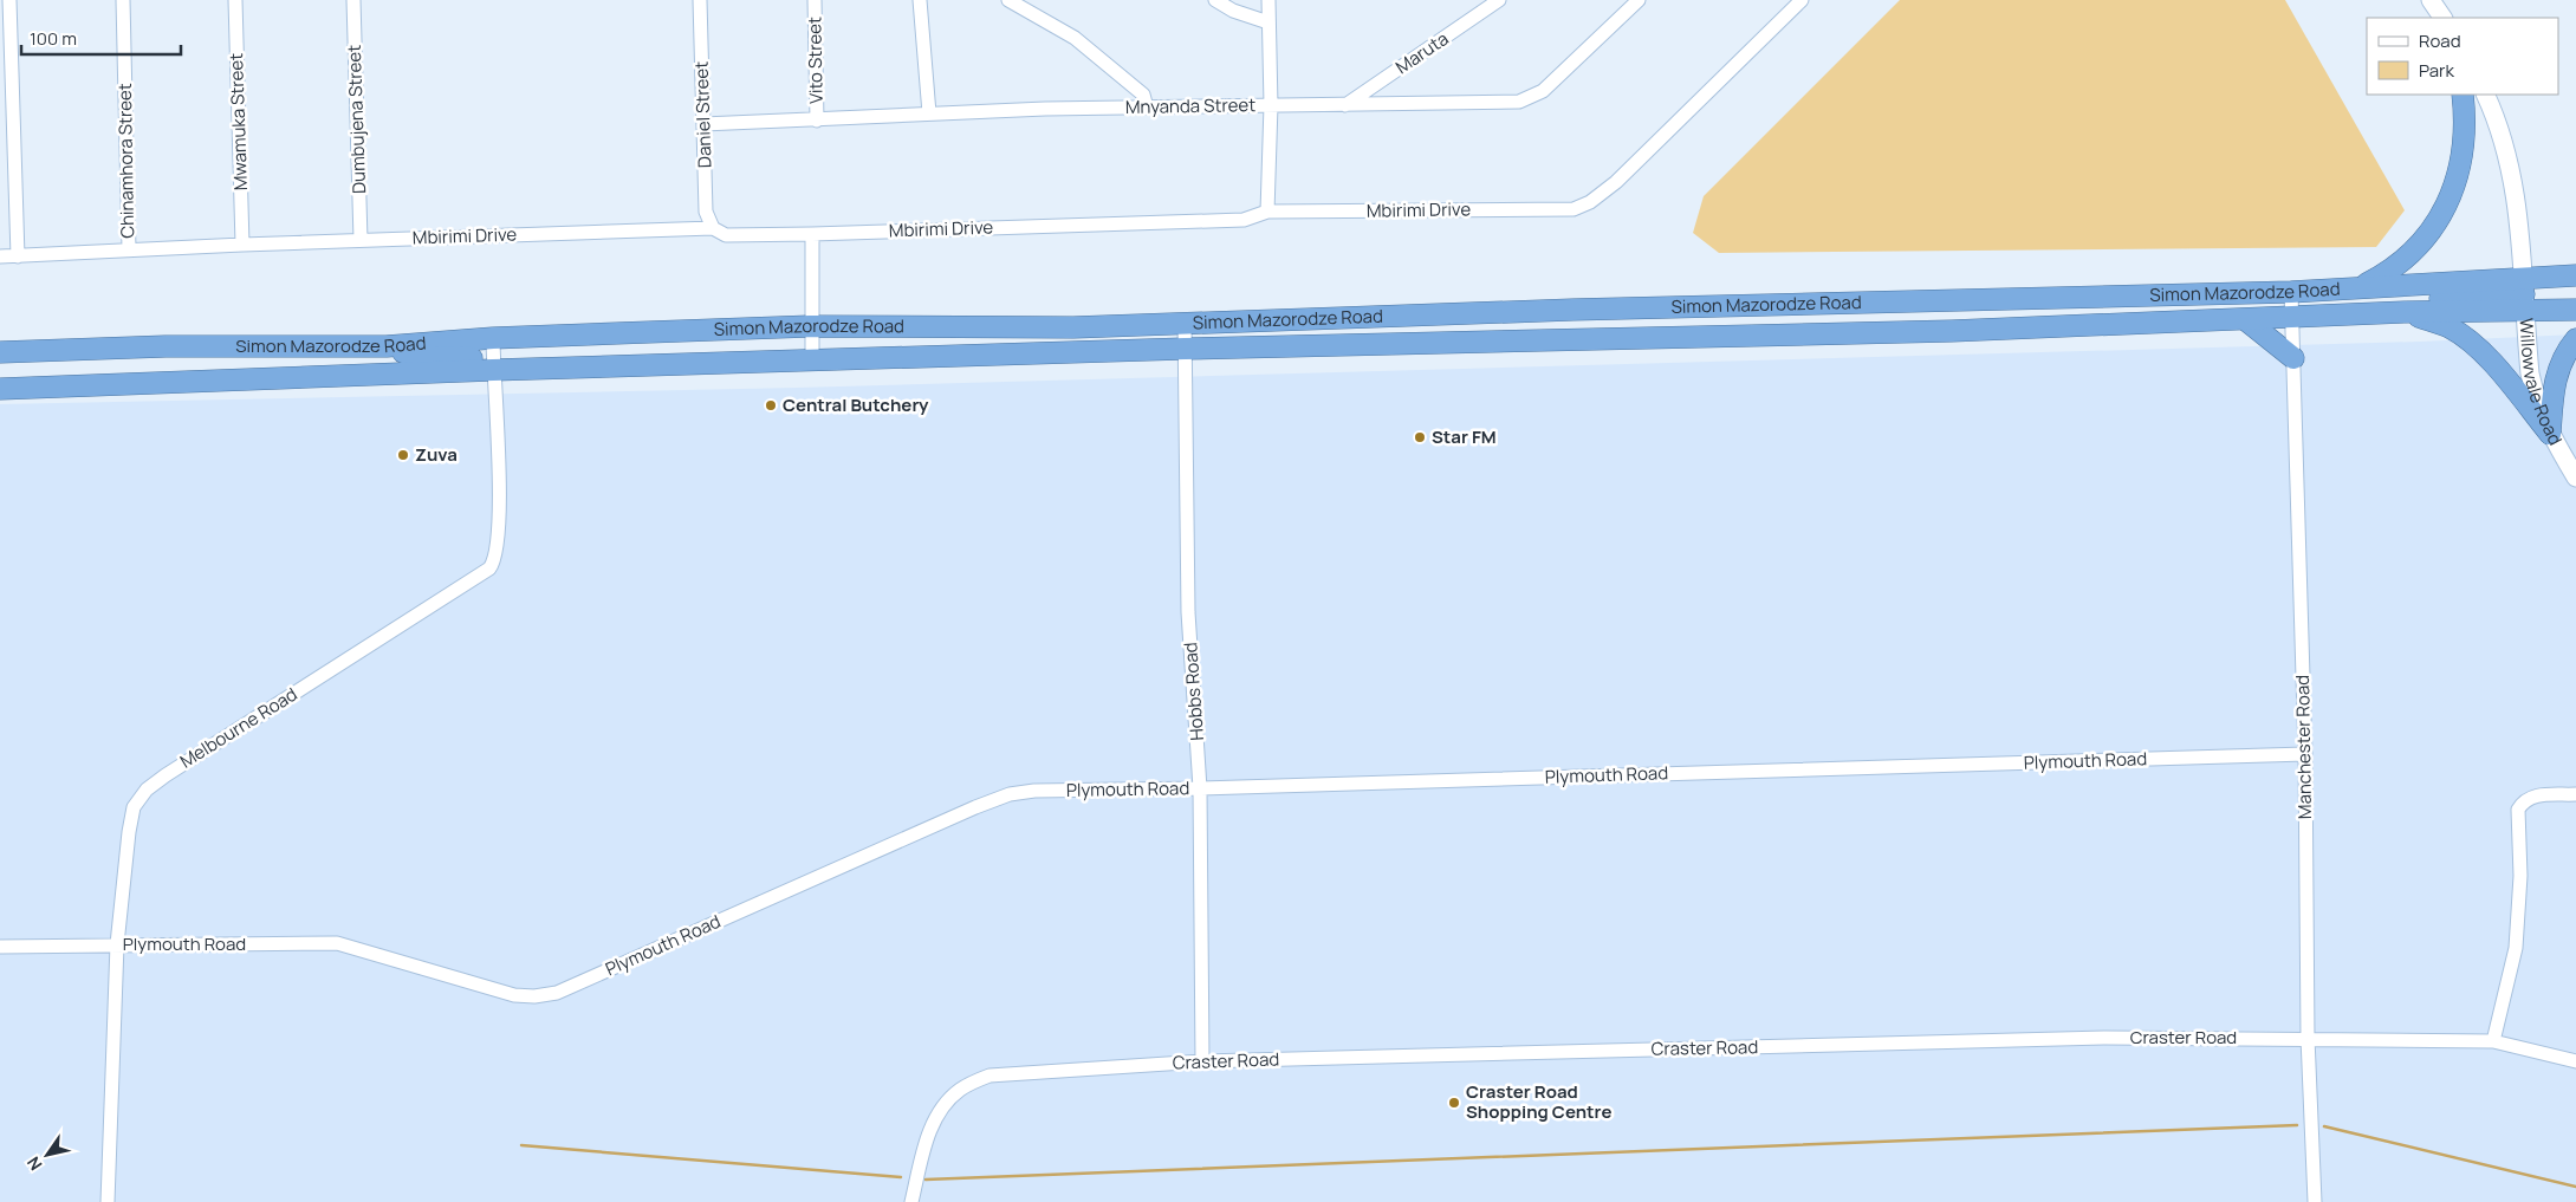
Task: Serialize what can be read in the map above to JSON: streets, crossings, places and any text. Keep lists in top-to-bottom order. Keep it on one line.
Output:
{"streets":{"highway":["Simon Mazorodze Road"],"main road":["Willowvale Road"],"street":["Maruta","Vito Street","Mnyanda Street","Daniel Street","Dumbujena Street","Mwamuka Street","Chinamhora Street","Mbirimi Drive","Hobbs Road","Melbourne Road","Manchester Road","Plymouth Road","Craster Road"]},"crossings":[["Maruta","Mnyanda Street"],["Vito Street","Mnyanda Street"],["Mnyanda Street","Daniel Street"],["Daniel Street","Mbirimi Drive"],["Dumbujena Street","Mbirimi Drive"],["Mwamuka Street","Mbirimi Drive"],["Chinamhora Street","Mbirimi Drive"],["Simon Mazorodze Road","Willowvale Road"],["Simon Mazorodze Road","Hobbs Road"],["Simon Mazorodze Road","Melbourne Road"],["Simon Mazorodze Road","Manchester Road"],["Hobbs Road","Plymouth Road"],["Hobbs Road","Craster Road"],["Melbourne Road","Plymouth Road"],["Manchester Road","Plymouth Road"],["Manchester Road","Craster Road"]],"places":["Central Butchery","Star FM","Zuva","Craster Road Shopping Centre"],"legend":["Road","Park"],"scale_bar":"100 m","north":"bottom left"}
